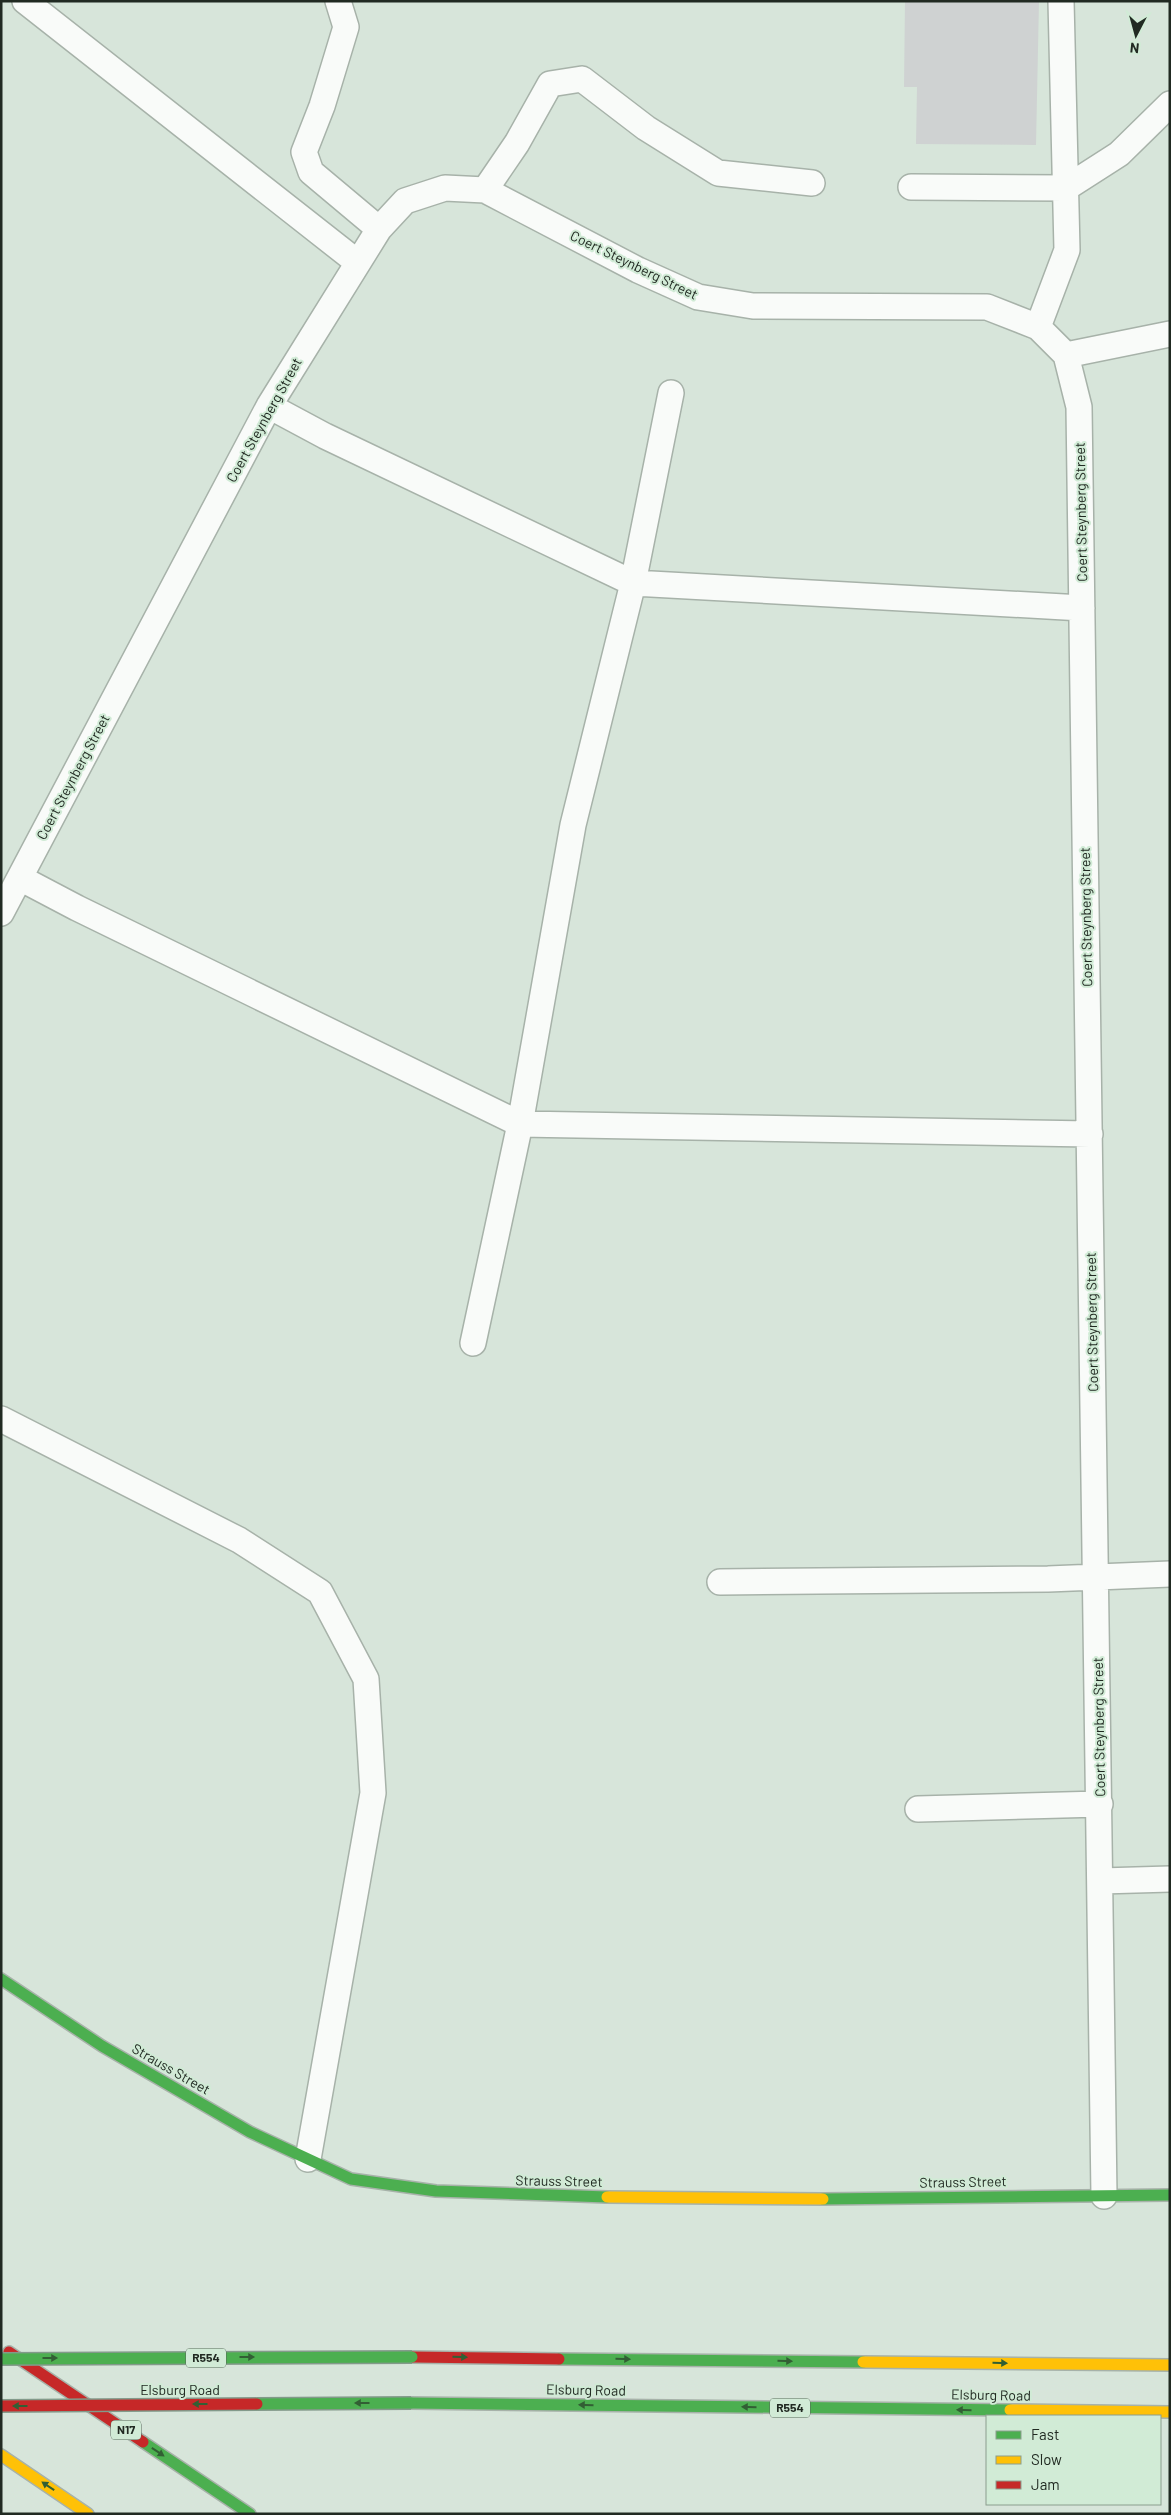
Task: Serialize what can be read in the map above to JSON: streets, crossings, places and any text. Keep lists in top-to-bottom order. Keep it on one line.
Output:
{"streets":{"main road":["Strauss Street","R554","Elsburg Road","N17"],"lane":["Coert Steynberg Street"]},"crossings":[["Coert Steynberg Street","Strauss Street"]],"legend":["Fast","Slow","Jam"],"north":"bottom"}
